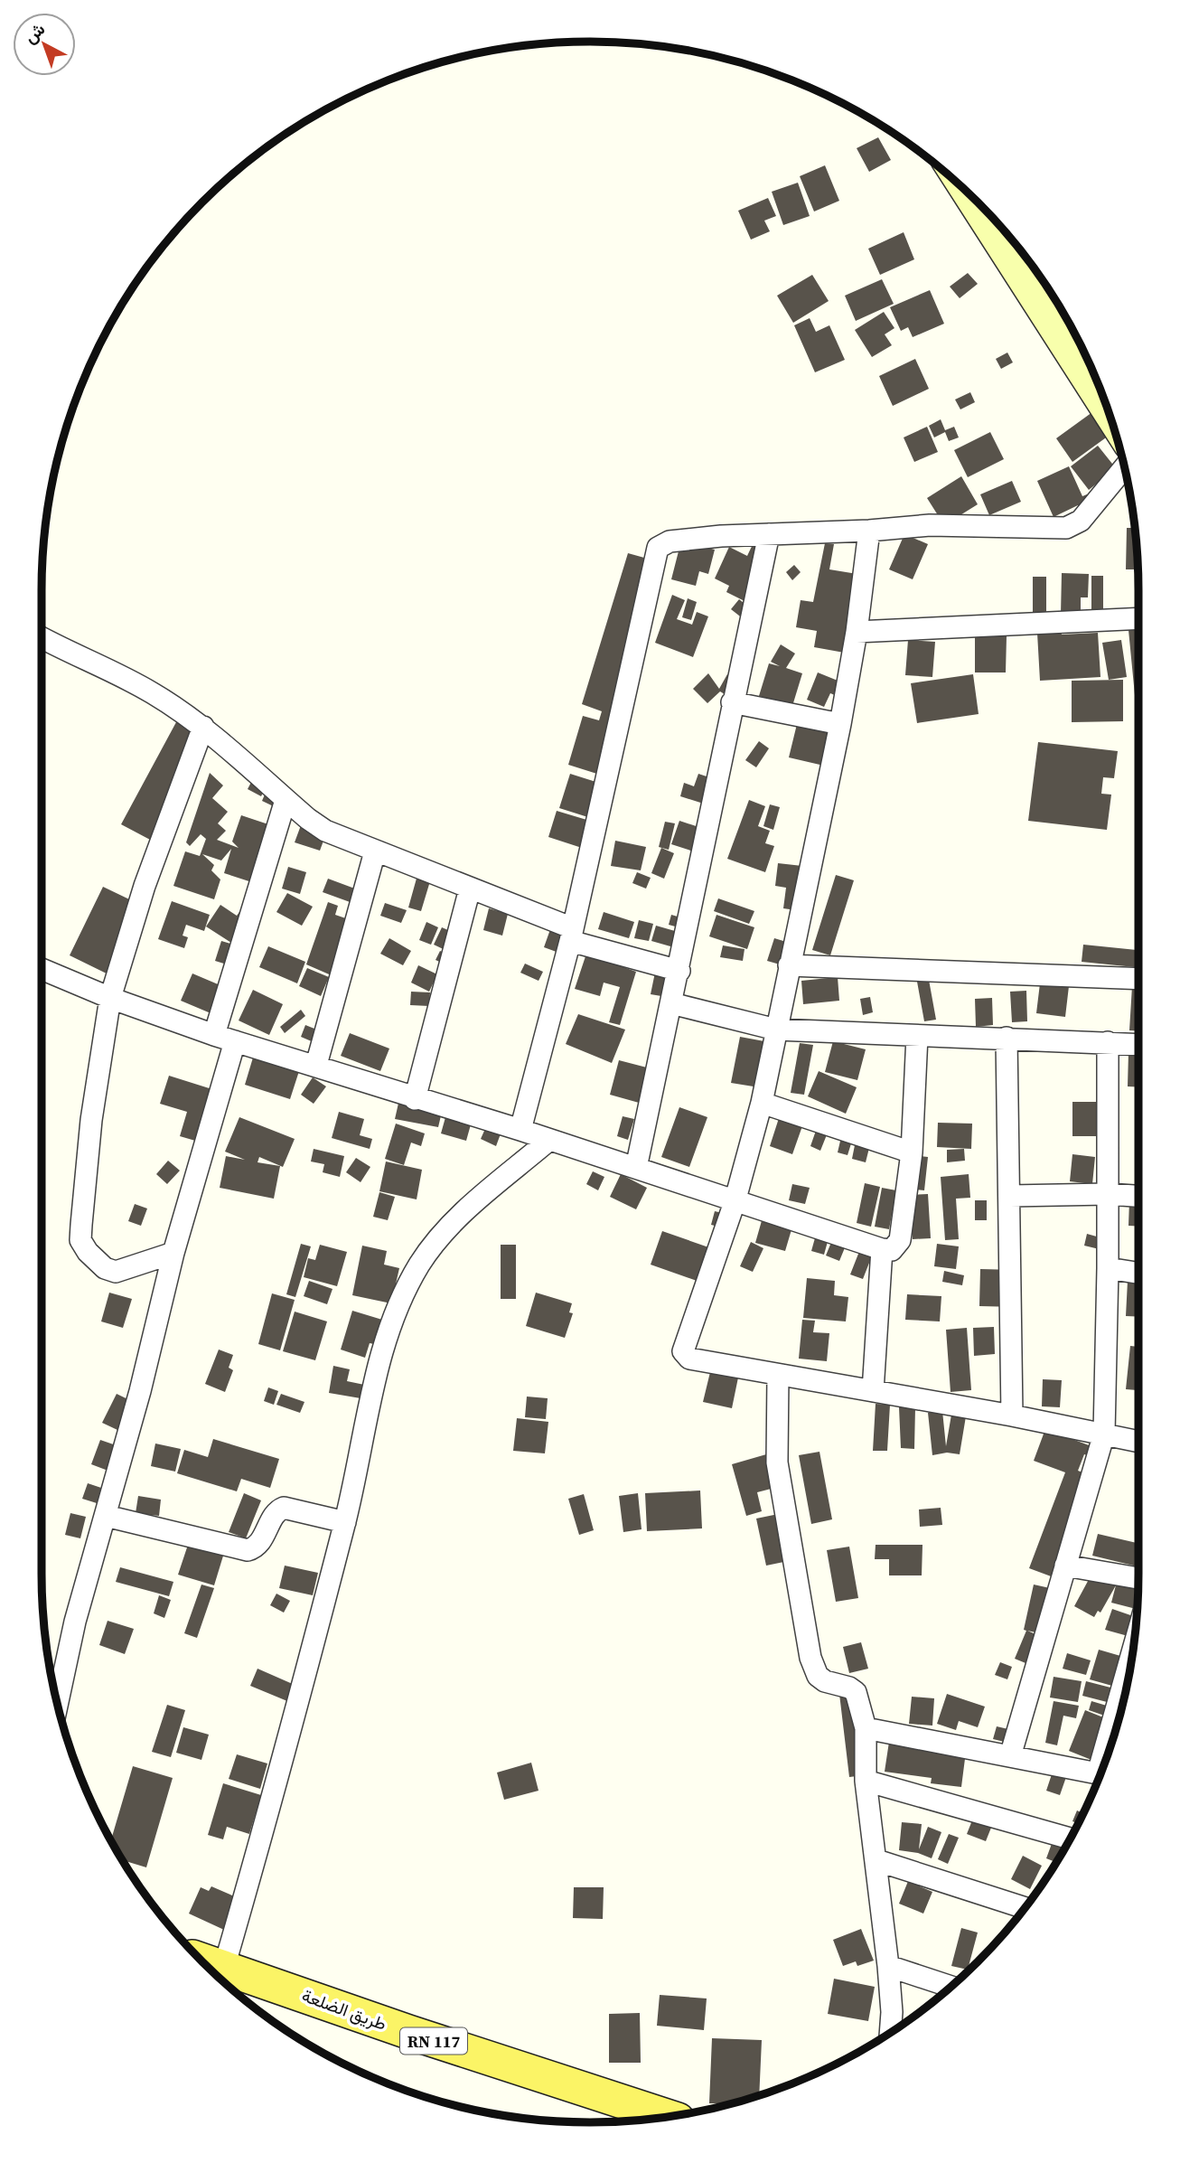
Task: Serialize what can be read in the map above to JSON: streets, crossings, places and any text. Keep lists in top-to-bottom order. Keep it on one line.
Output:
{"streets":{"main road":["طريق الضلعة","RN 117"]},"north":"top left"}
